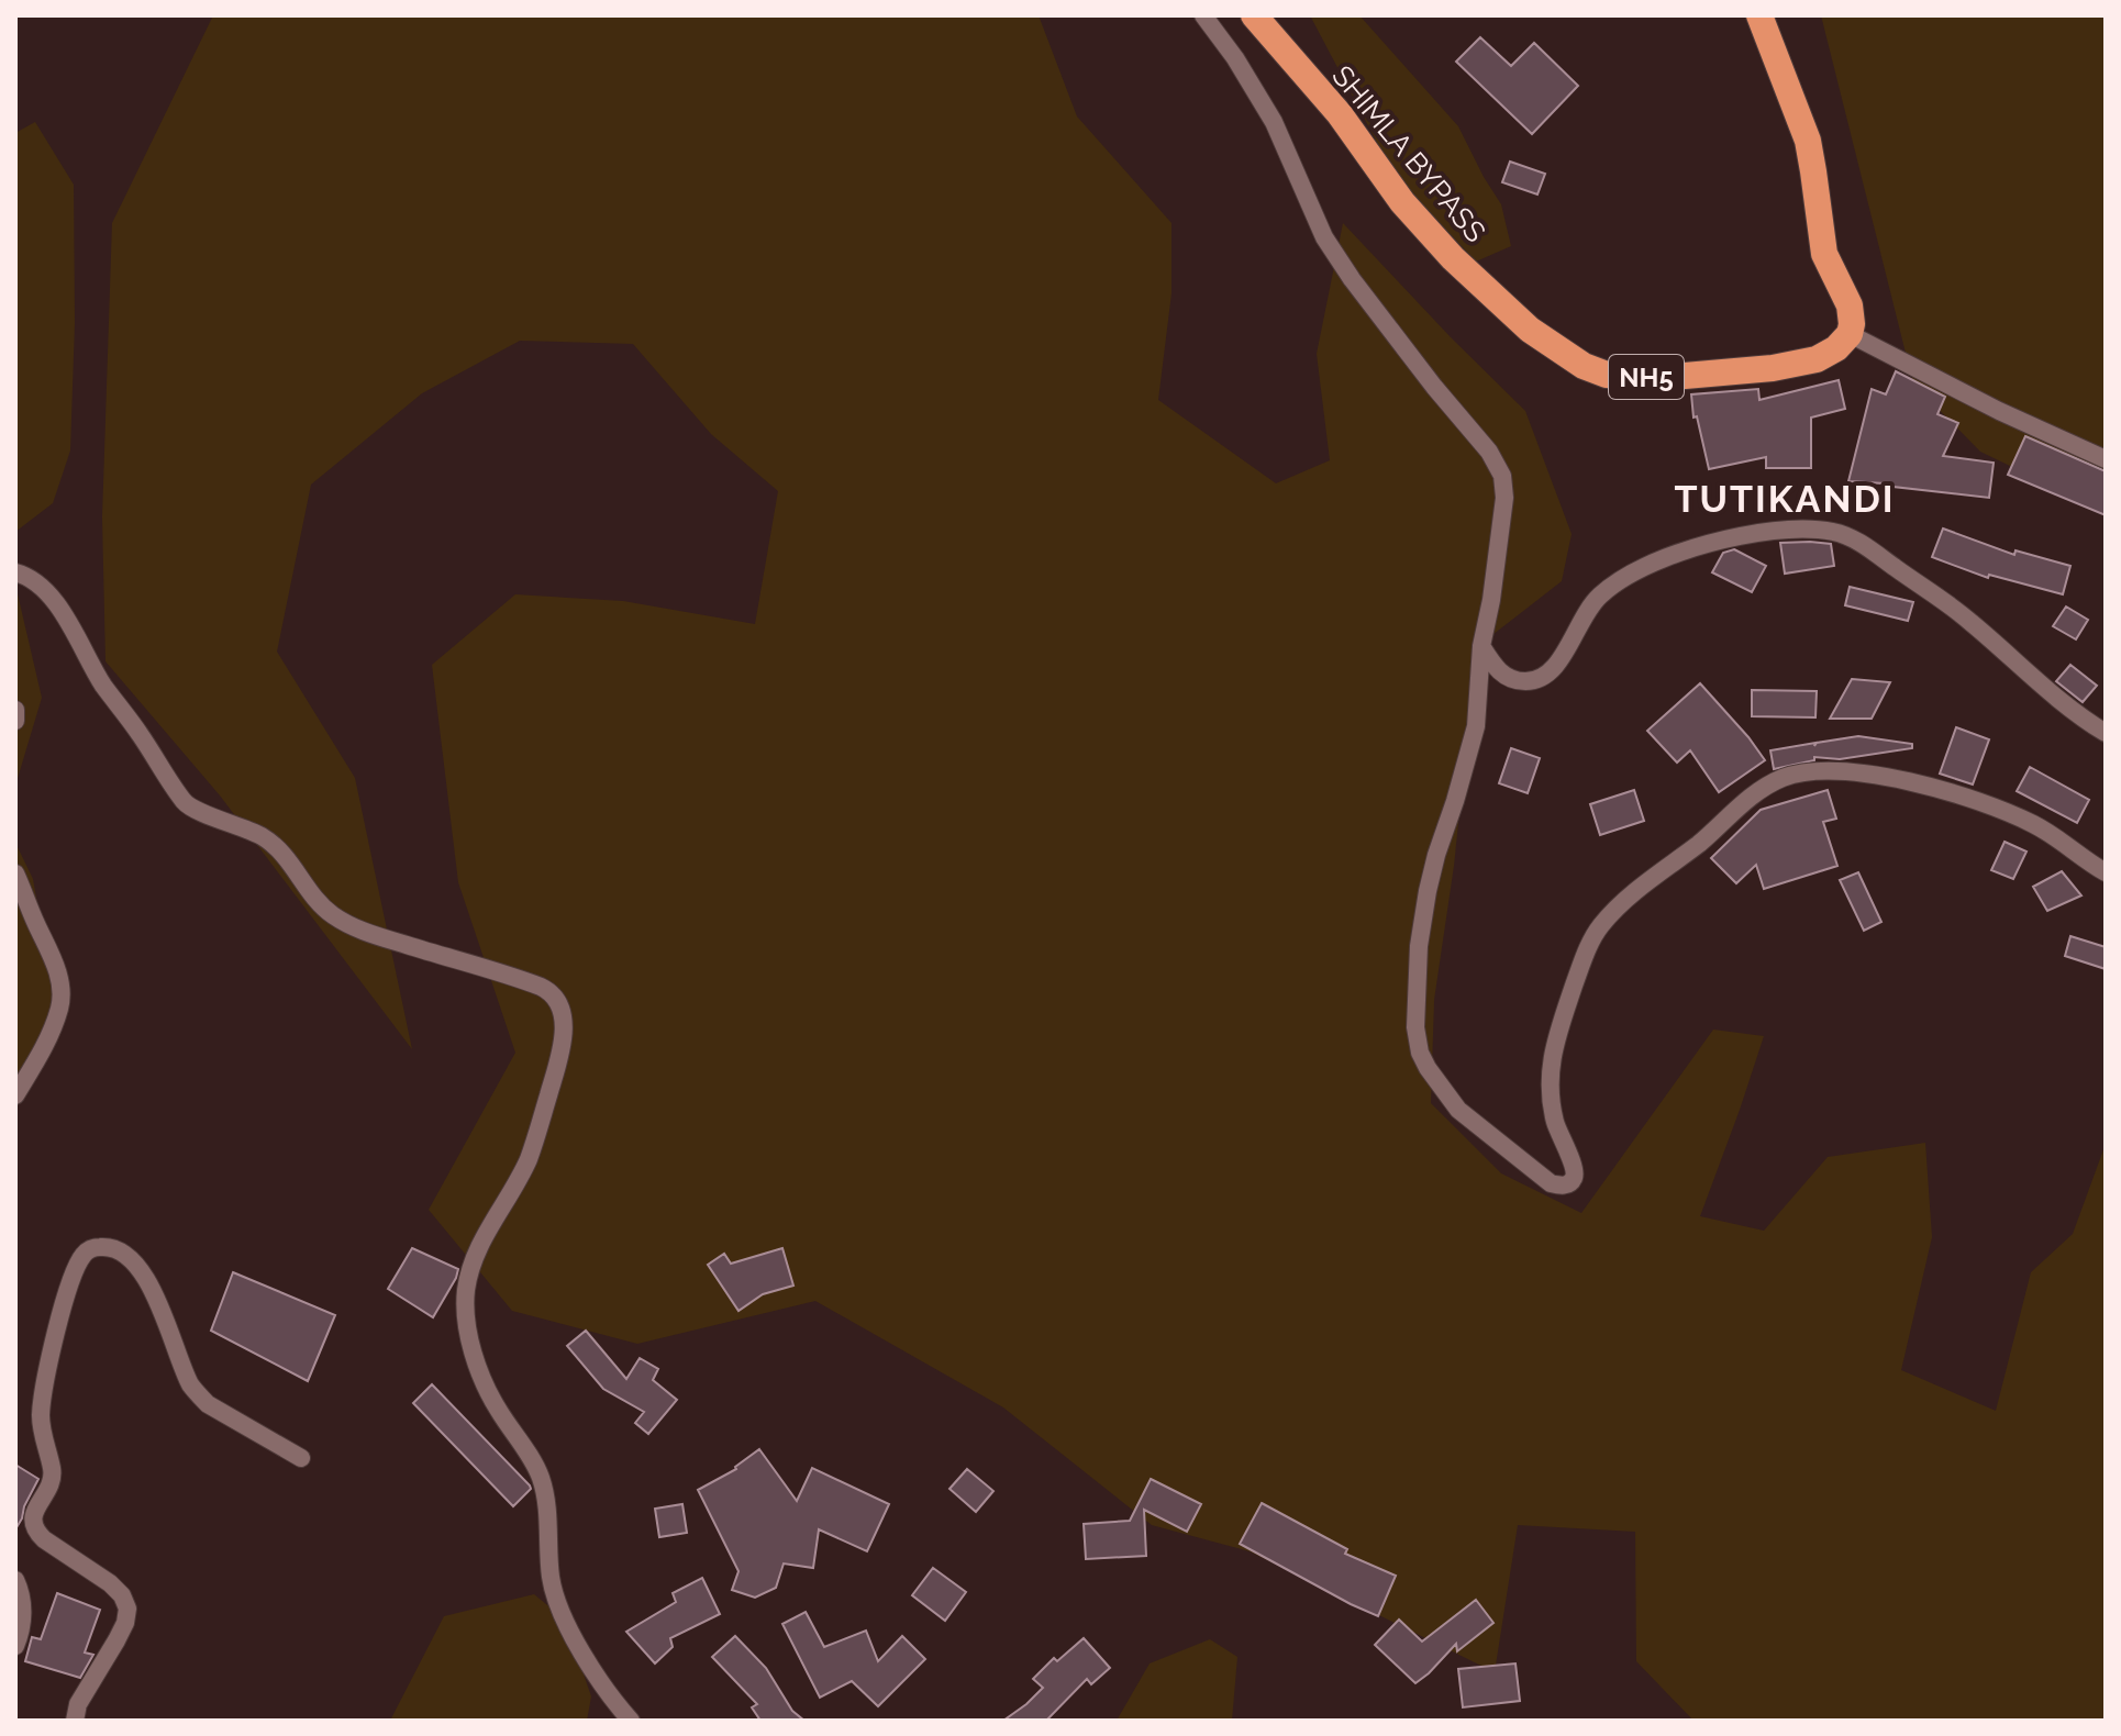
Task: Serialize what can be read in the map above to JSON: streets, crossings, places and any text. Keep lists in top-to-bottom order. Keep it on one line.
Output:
{"streets":{"highway":["SHIMLA BYPASS","NH5"]},"districts":["TUTIKANDI"]}
